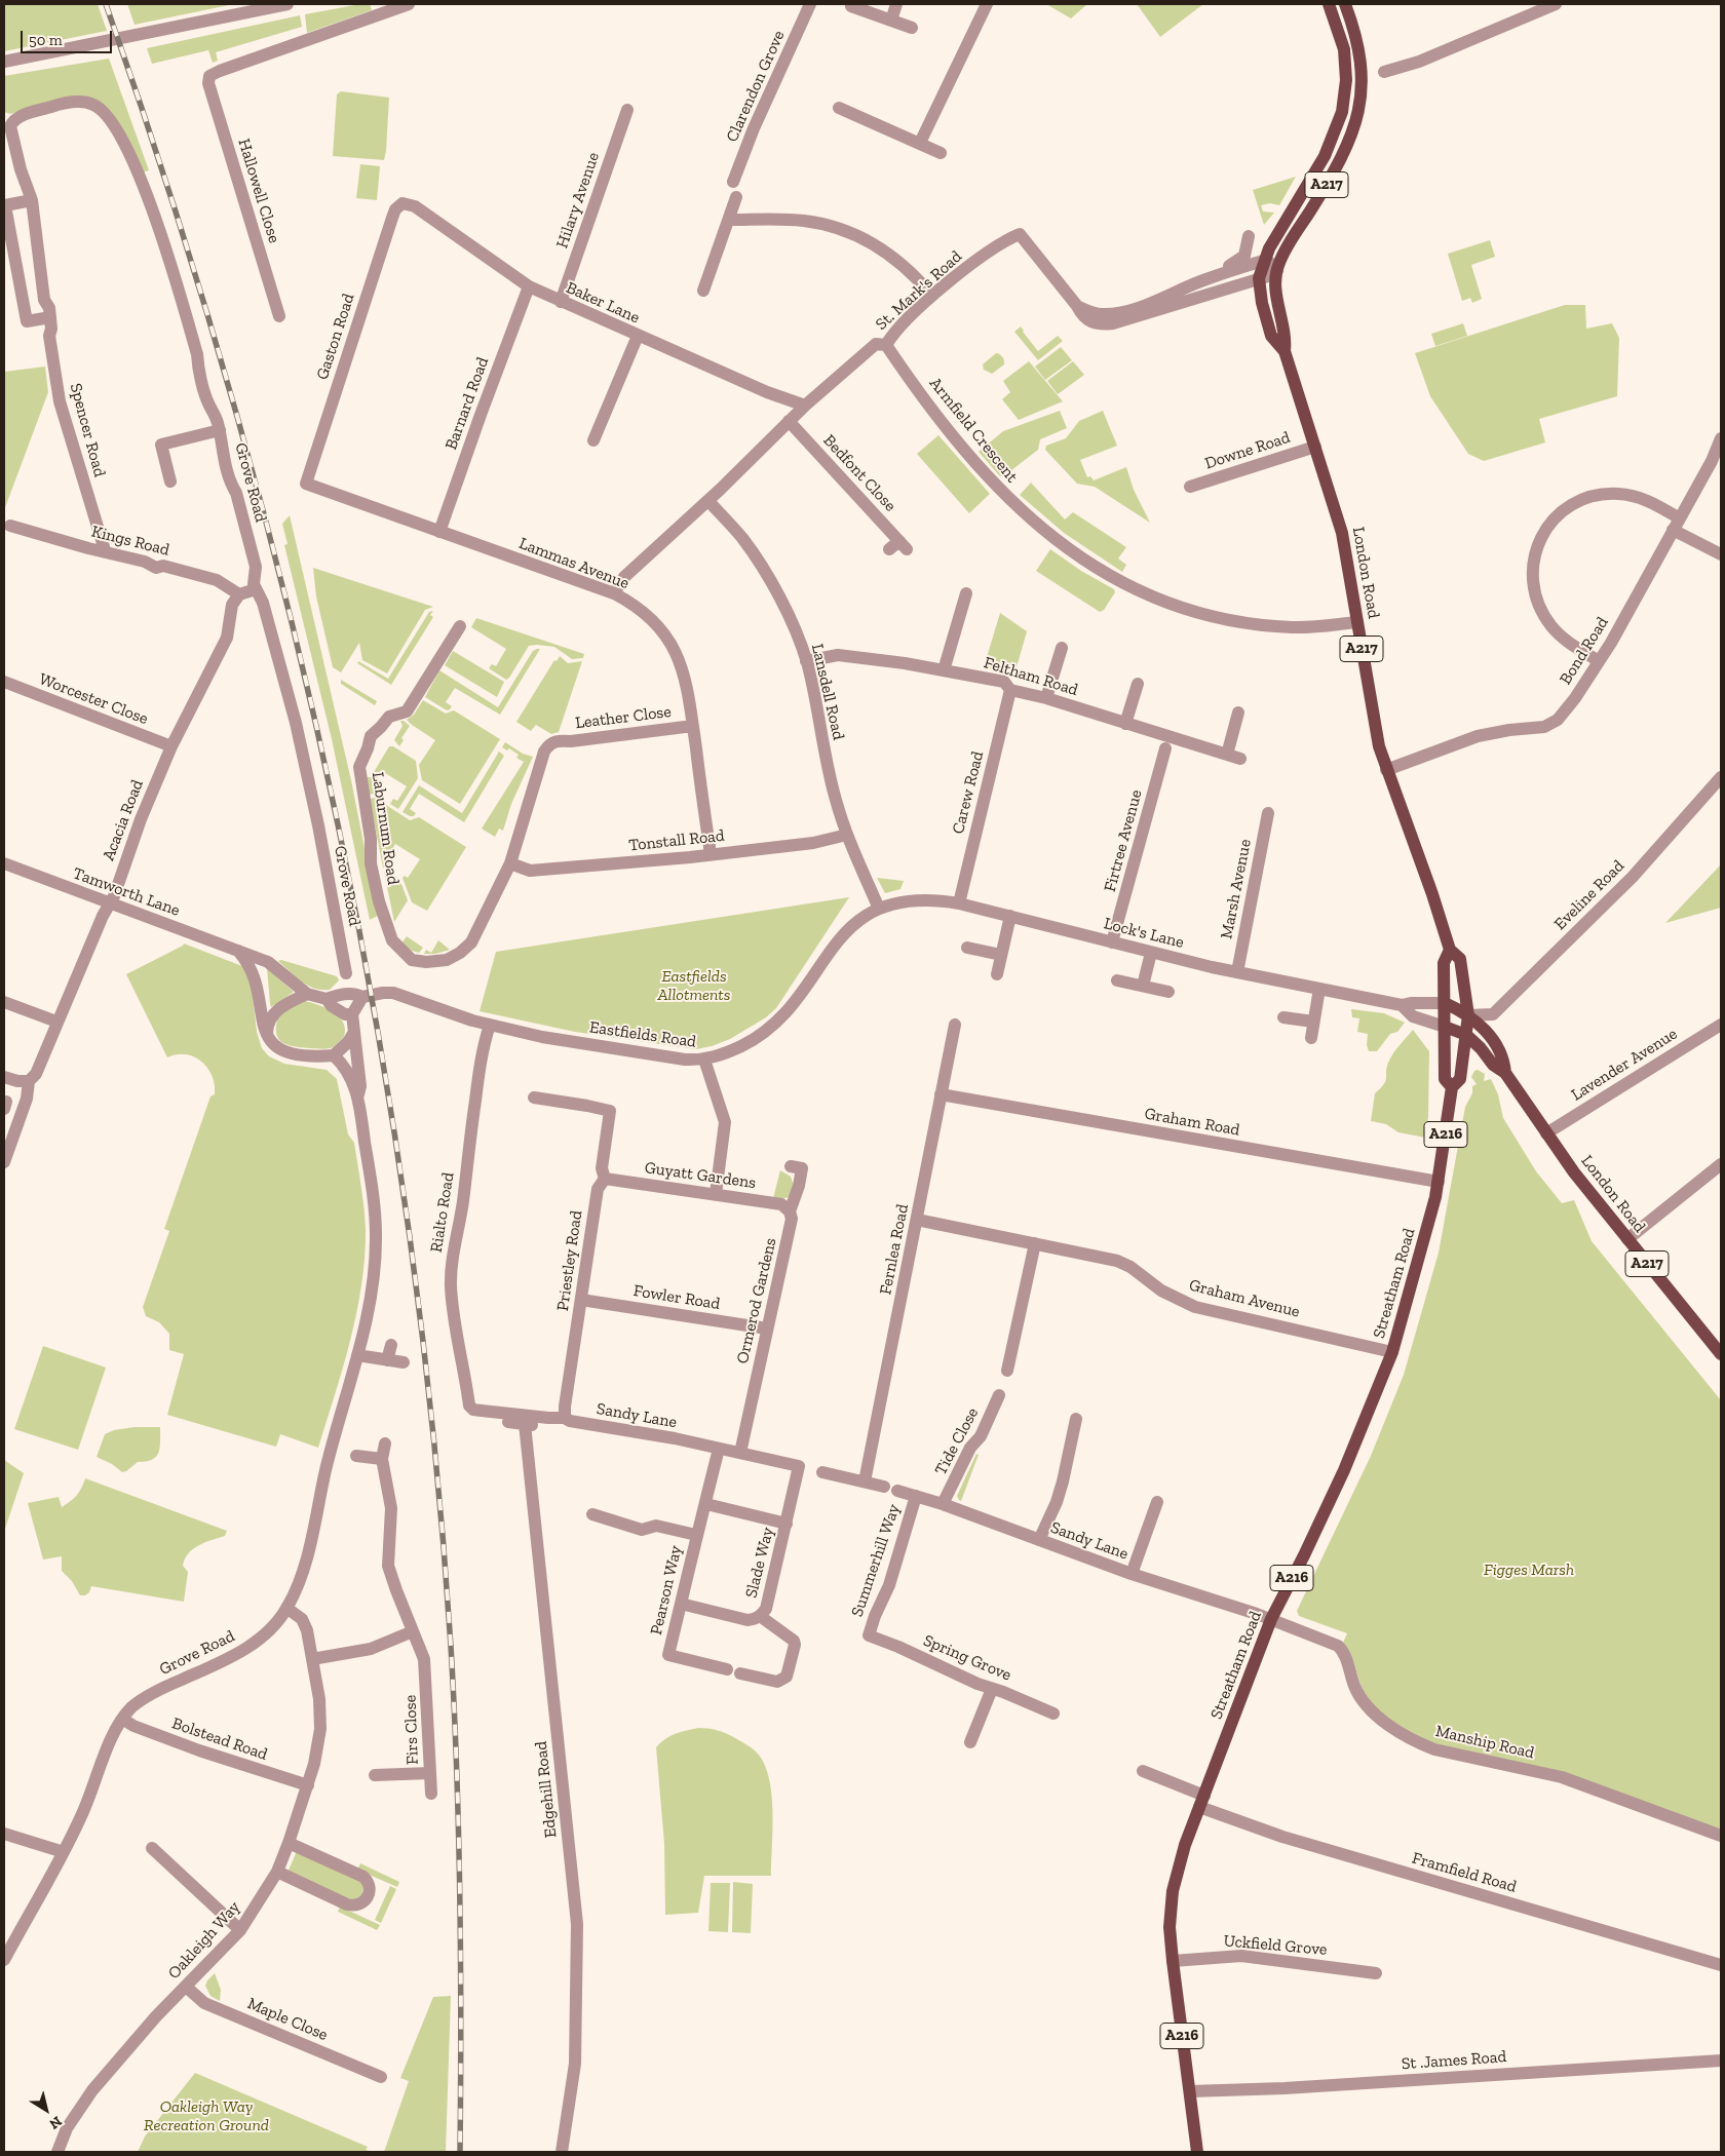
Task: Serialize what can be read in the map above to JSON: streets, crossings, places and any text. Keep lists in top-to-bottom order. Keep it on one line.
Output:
{"streets":{"main road":["A217","London Road","A216","Streatham Road"],"street":["Clarendon Grove","Hallowell Close","Hilary Avenue","St. Mark's Road","Baker Lane","Gaston Road","Barnard Road","Spencer Road","Armfield Crescent","Downe Road","Bedfont Close","Grove Road","Kings Road","Lammas Avenue","Bond Road","Feltham Road","Lansdell Road","Worcester Close","Leather Close","Carew Road","Acacia Road","Laburnum Road","Tonstall Road","Firtree Avenue","Marsh Avenue","Tamworth Lane","Eveline Road","Lock's Lane","Eastfields Road","Lavender Avenue","Graham Road","Guyatt Gardens","Rialto Road","Fernlea Road","Priestley Road","Fowler Road","Graham Avenue","Ormerod Gardens","Sandy Lane","Tide Close","Summerhill Way","Slade Way","Pearson Way","Spring Grove","Firs Close","Bolstead Road","Manship Road","Edgehill Road","Framfield Road","Oakleigh Way","Uckfield Grove","Maple Close","St .James Road"]},"crossings":[["A217","St. Mark's Road"],["A217","London Road"],["Hilary Avenue","Baker Lane"],["St. Mark's Road","Baker Lane"],["St. Mark's Road","Armfield Crescent"],["St. Mark's Road","Bedfont Close"],["St. Mark's Road","Lammas Avenue"],["St. Mark's Road","Lansdell Road"],["Baker Lane","Gaston Road"],["Baker Lane","Barnard Road"],["Gaston Road","Lammas Avenue"],["Barnard Road","Lammas Avenue"],["Spencer Road","Grove Road"],["Spencer Road","Kings Road"],["Armfield Crescent","London Road"],["Downe Road","London Road"],["Grove Road","Tamworth Lane"],["Grove Road","Bolstead Road"],["Grove Road","Oakleigh Way"],["Kings Road","Acacia Road"],["Lammas Avenue","Leather Close"],["Lammas Avenue","Tonstall Road"],["London Road","Bond Road"],["London Road","Eveline Road"],["London Road","Lavender Avenue"],["London Road","Streatham Road"],["Feltham Road","Lansdell Road"],["Feltham Road","Carew Road"],["Lansdell Road","Tonstall Road"],["Lansdell Road","Lock's Lane"],["Lansdell Road","Eastfields Road"],["Worcester Close","Acacia Road"],["Leather Close","Laburnum Road"],["Carew Road","Lock's Lane"],["Acacia Road","Tamworth Lane"],["Laburnum Road","Tonstall Road"],["Firtree Avenue","Lock's Lane"],["Marsh Avenue","Lock's Lane"],["Eveline Road","Streatham Road"],["Lock's Lane","Eastfields Road"],["Lock's Lane","Streatham Road"],["Eastfields Road","Rialto Road"],["Graham Road","Fernlea Road"],["Graham Road","Streatham Road"],["Guyatt Gardens","Priestley Road"],["Guyatt Gardens","Ormerod Gardens"],["Rialto Road","Sandy Lane"],["Fernlea Road","Graham Avenue"],["Priestley Road","Fowler Road"],["Priestley Road","Sandy Lane"],["Streatham Road","Graham Avenue"],["Streatham Road","Sandy Lane"],["Streatham Road","Framfield Road"],["Streatham Road","Uckfield Grove"],["Streatham Road","St .James Road"],["Fowler Road","Ormerod Gardens"],["Ormerod Gardens","Sandy Lane"],["Sandy Lane","Tide Close"],["Sandy Lane","Summerhill Way"],["Sandy Lane","Slade Way"],["Sandy Lane","Pearson Way"],["Sandy Lane","Manship Road"],["Summerhill Way","Spring Grove"],["Slade Way","Pearson Way"],["Bolstead Road","Oakleigh Way"],["Oakleigh Way","Maple Close"]],"parks":["Eastfields Allotments","Figges Marsh","Oakleigh Way Recreation Ground"],"scale_bar":"50 m","north":"bottom right"}
